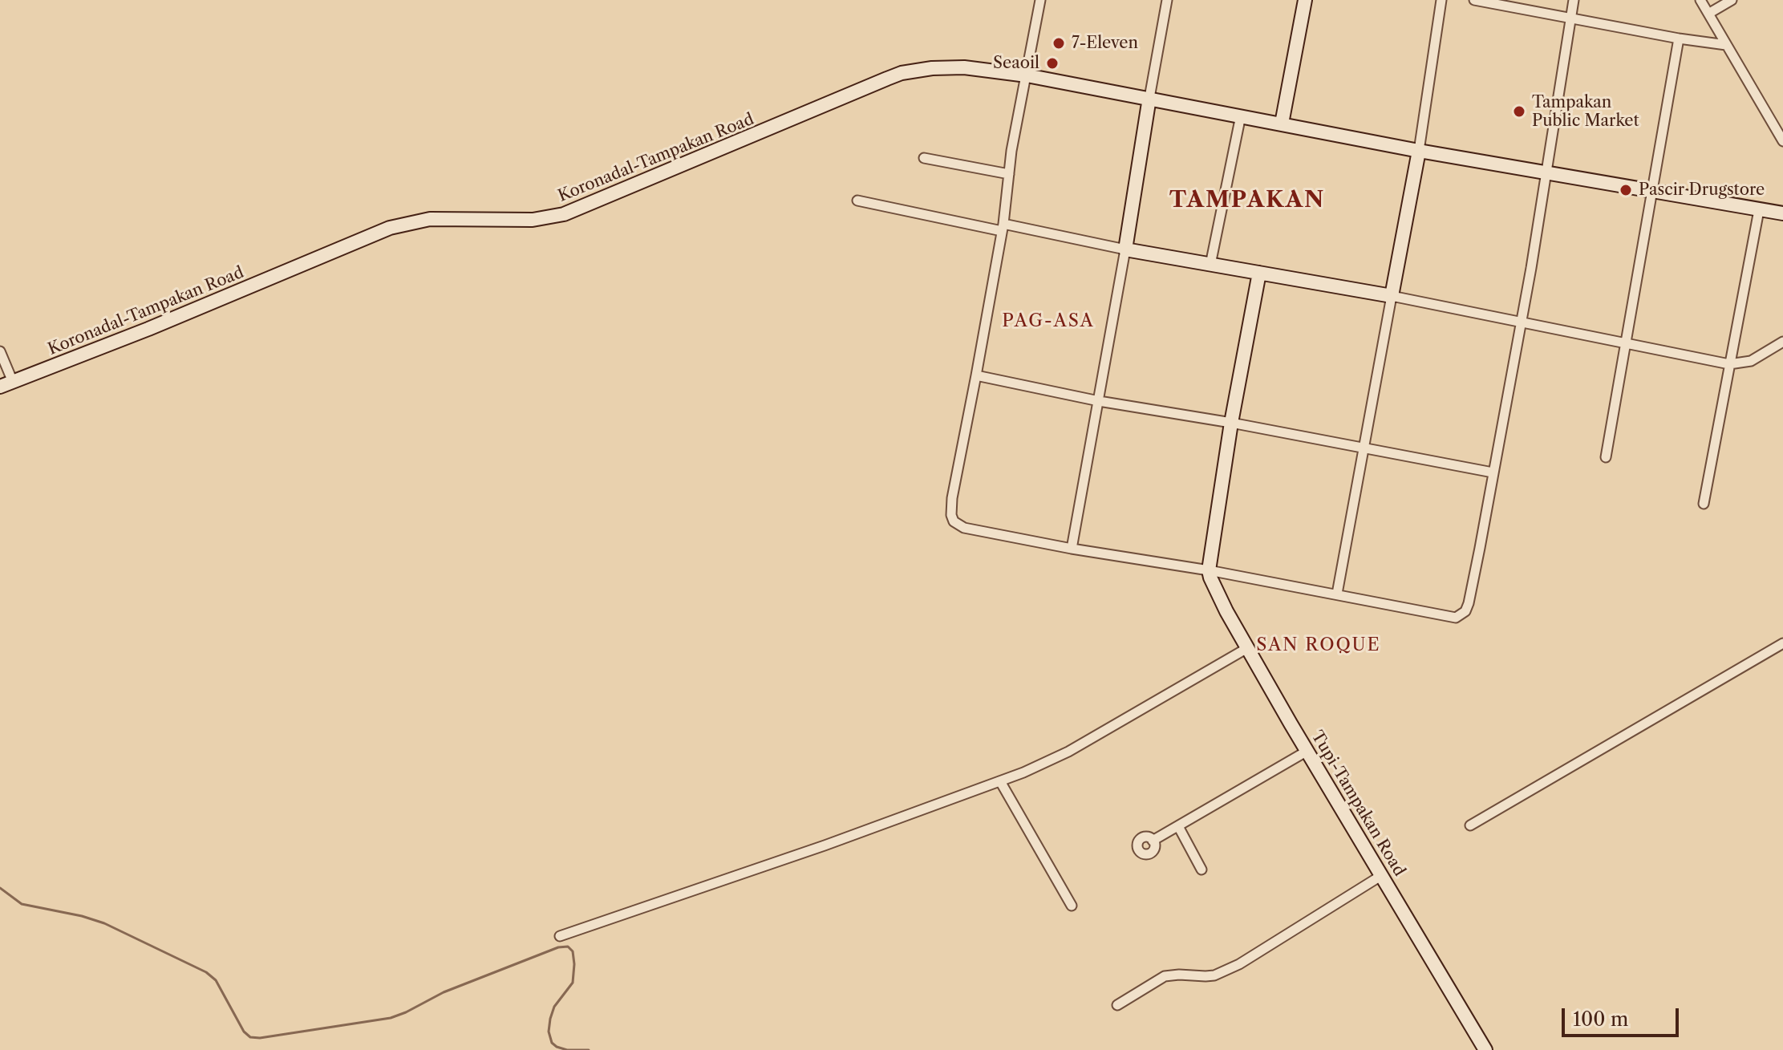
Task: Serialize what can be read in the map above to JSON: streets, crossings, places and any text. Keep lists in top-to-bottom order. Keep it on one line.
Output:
{"streets":{"main road":["Koronadal-Tampakan Road","Tupi-Tampakan Road"]},"districts":["TAMPAKAN","PAG-ASA","SAN ROQUE"],"places":["7-Eleven","Seaoil","Tampakan Public Market","Pascir Drugstore"],"scale_bar":"100 m"}
